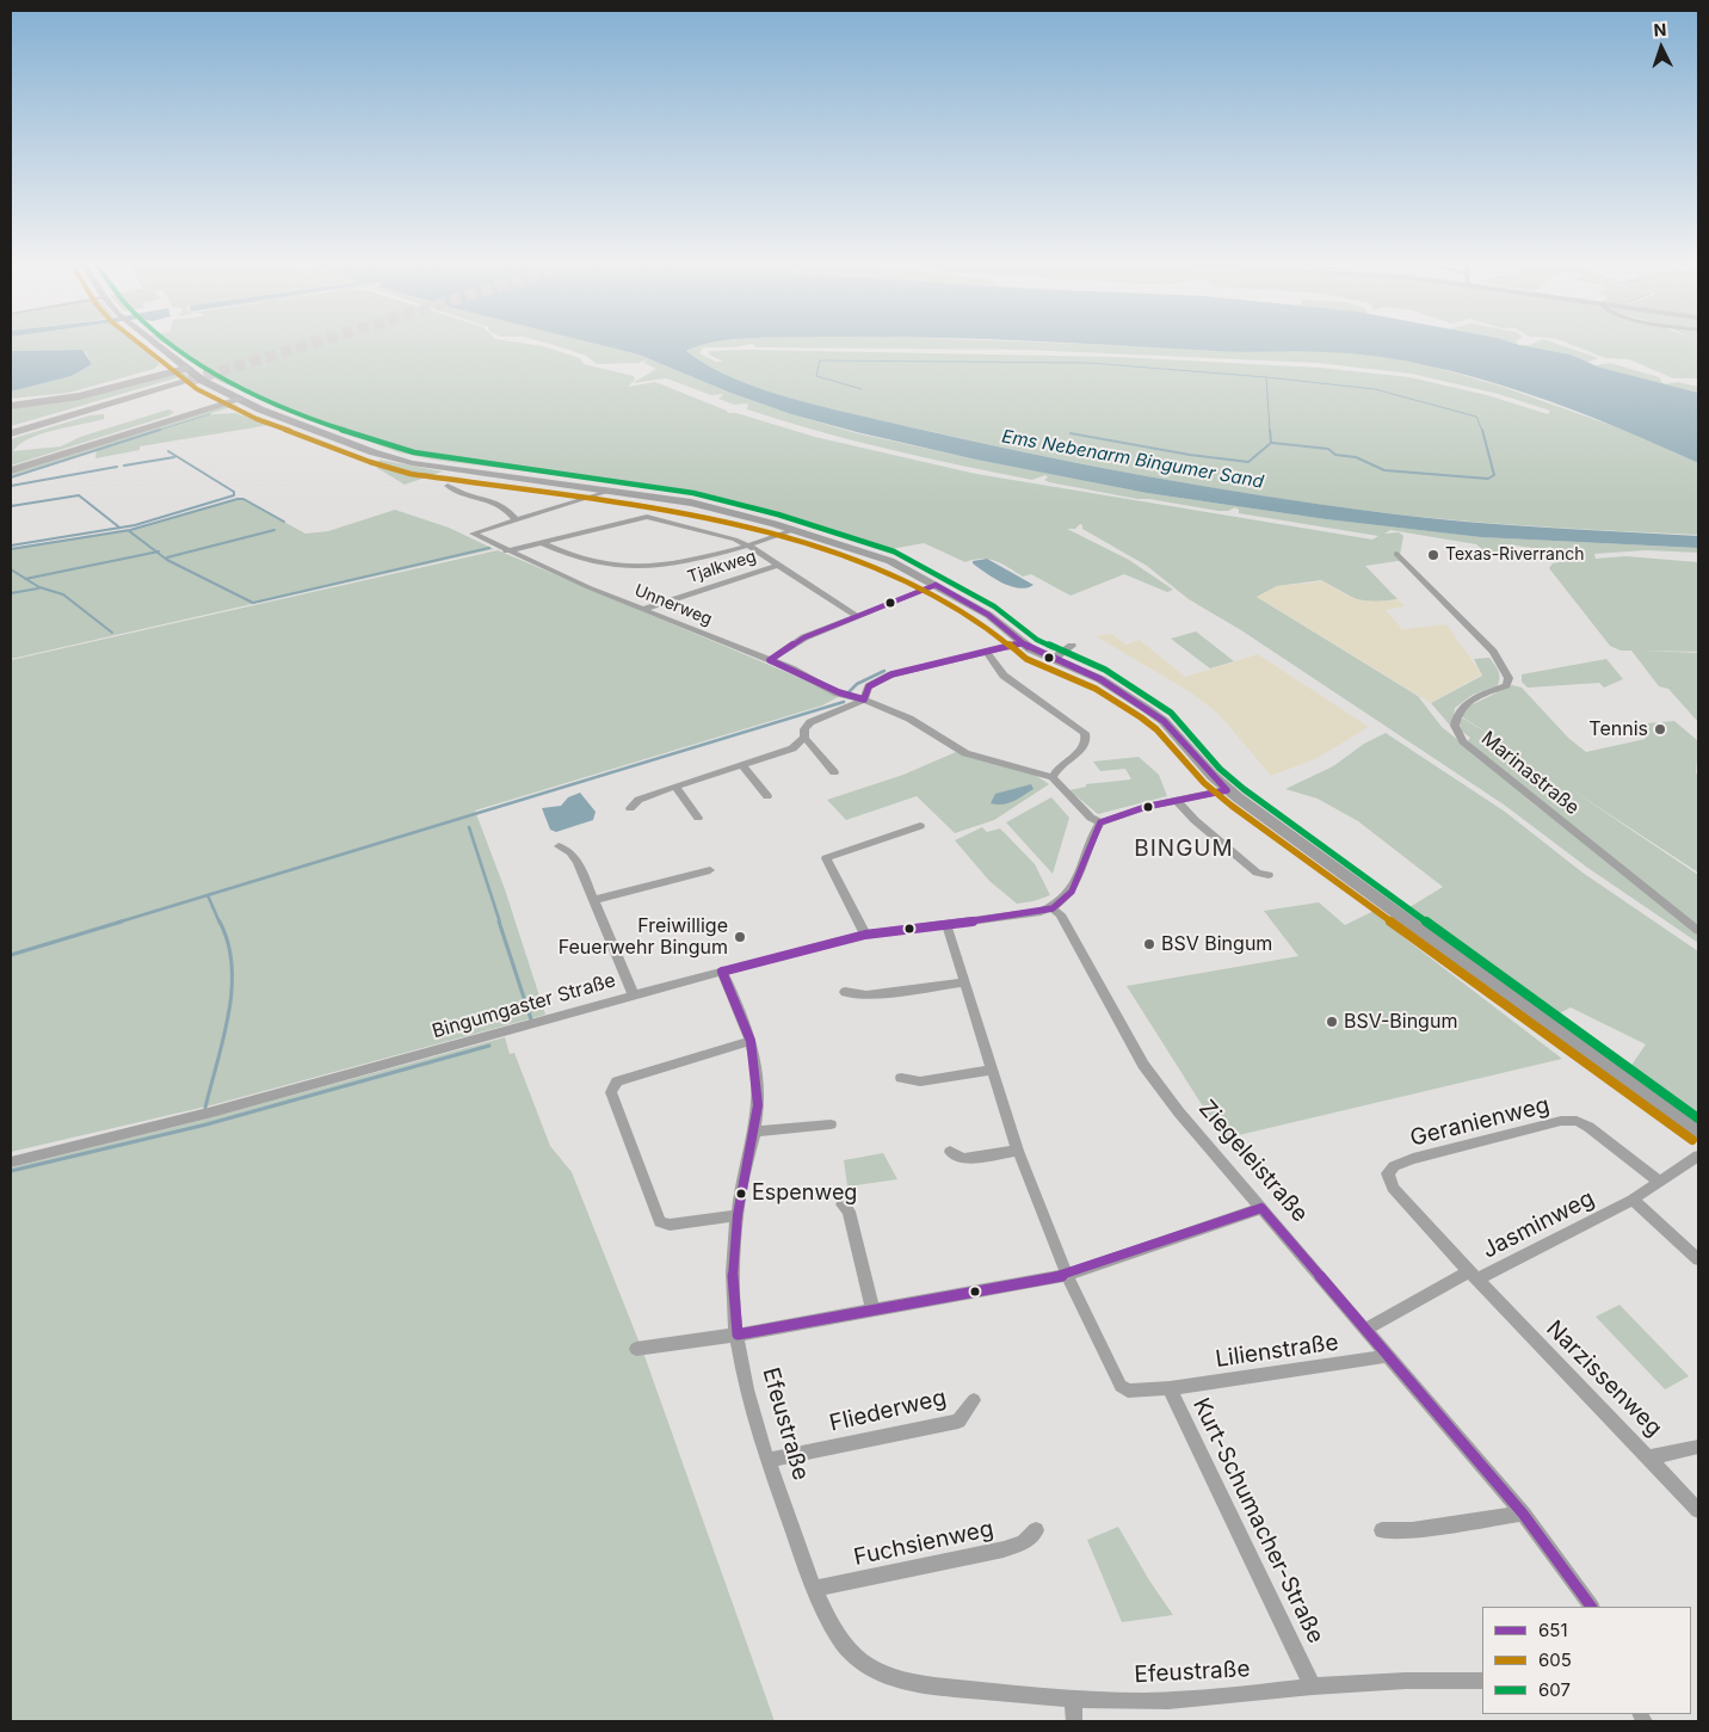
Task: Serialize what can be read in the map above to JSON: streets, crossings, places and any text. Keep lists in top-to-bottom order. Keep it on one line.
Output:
{"streets":{"street":["Tjalkweg","Unnerweg","Marinastraße","Bingumgaster Straße","Geranienweg","Ziegeleistraße","Jasminweg","Lilienstraße","Narzissenweg","Fliederweg","Efeustraße","Kurt-Schumacher-Straße","Fuchsienweg"]},"crossings":[["Tjalkweg","Unnerweg"],["Bingumgaster Straße","Ziegeleistraße"],["Bingumgaster Straße","Efeustraße"],["Bingumgaster Straße","Kurt-Schumacher-Straße"],["Geranienweg","Jasminweg"],["Geranienweg","Narzissenweg"],["Ziegeleistraße","Jasminweg"],["Ziegeleistraße","Lilienstraße"],["Jasminweg","Narzissenweg"],["Lilienstraße","Kurt-Schumacher-Straße"],["Fliederweg","Efeustraße"],["Efeustraße","Kurt-Schumacher-Straße"],["Efeustraße","Fuchsienweg"]],"districts":["BINGUM"],"water":["Ems Nebenarm Bingumer Sand"],"places":["Texas-Riverranch","Tennis","Freiwillige Feuerwehr Bingum","BSV Bingum","BSV-Bingum","Espenweg"],"lines":["transit line 605","transit line 607","transit line 651"],"legend":["651","605","607"],"north":"top"}
